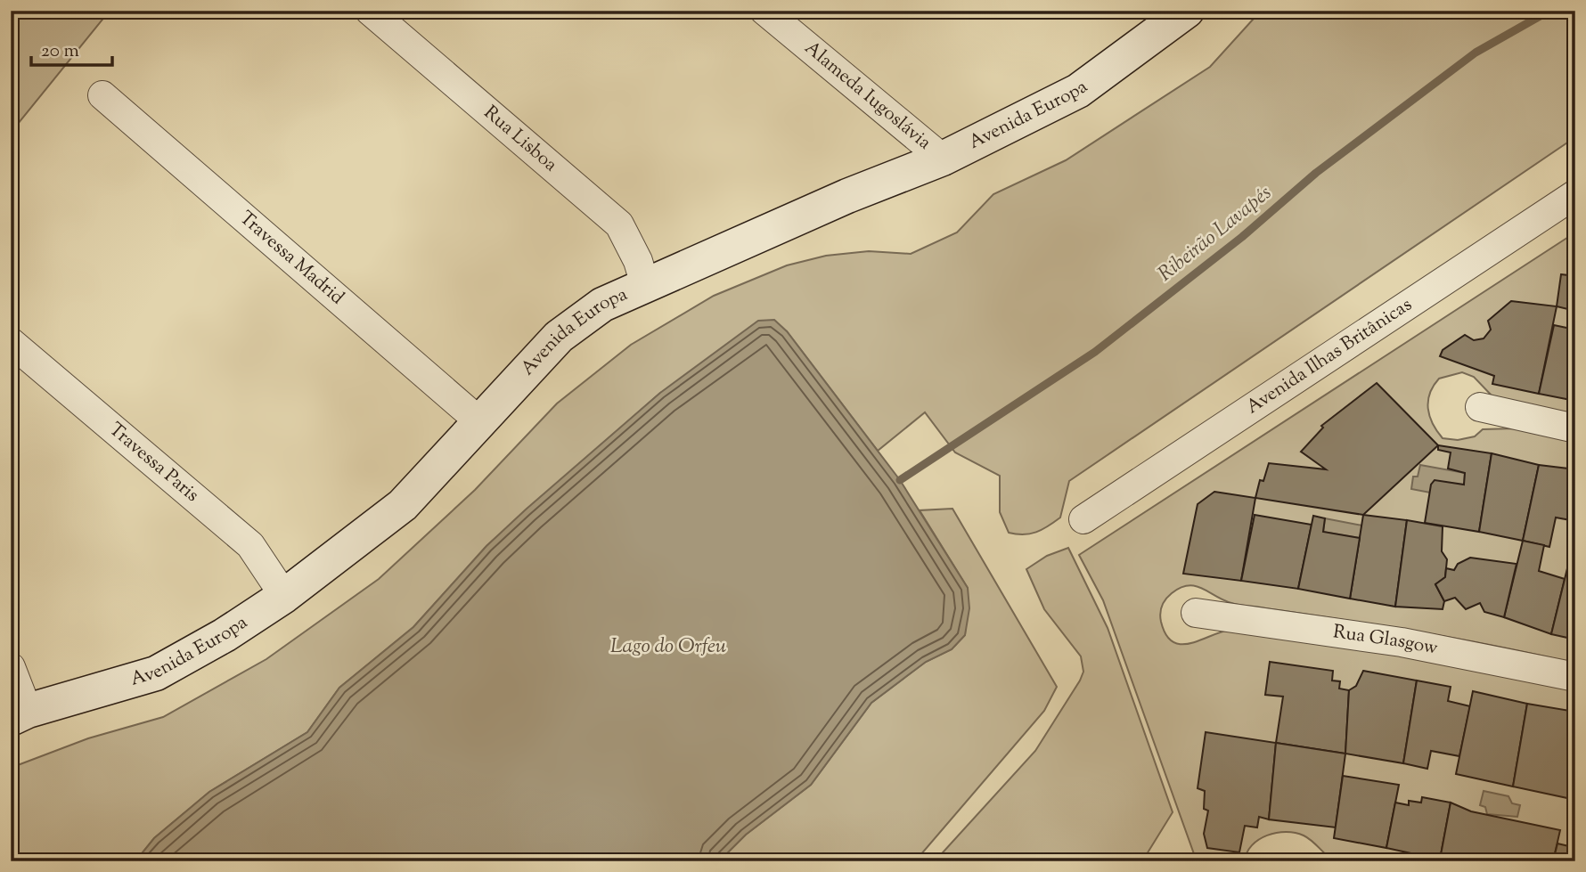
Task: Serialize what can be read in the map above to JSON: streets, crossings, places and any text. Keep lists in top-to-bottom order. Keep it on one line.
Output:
{"streets":{"street":["Alameda Iugoslávia","Avenida Europa","Rua Lisboa","Travessa Madrid","Avenida Ilhas Britânicas","Travessa Paris","Rua Glasgow"]},"crossings":[["Alameda Iugoslávia","Avenida Europa"],["Avenida Europa","Rua Lisboa"],["Avenida Europa","Travessa Madrid"],["Avenida Europa","Travessa Paris"]],"water":["Ribeirão Lavapés","Lago do Orfeu"],"scale_bar":"20 m"}
